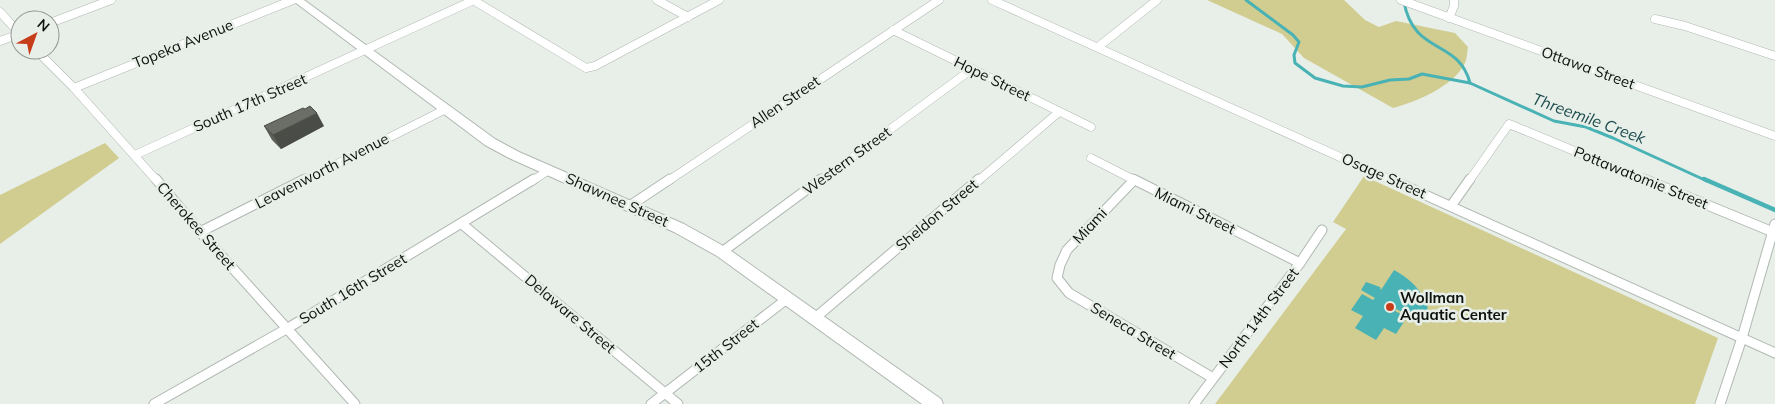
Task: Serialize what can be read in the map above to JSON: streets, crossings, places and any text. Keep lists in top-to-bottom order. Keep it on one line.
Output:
{"streets":{"street":["Topeka Avenue","Ottawa Street","Hope Street","Allen Street","South 17th Street","Western Street","Leavenworth Avenue","Osage Street","Pottawatomie Street","Shawnee Street","Miami Street","Sheldon Street","Cherokee Street","Miami","South 16th Street","Delaware Street","North 14th Street","Seneca Street","15th Street"]},"crossings":[["Topeka Avenue","Cherokee Street"],["Hope Street","Allen Street"],["Hope Street","Western Street"],["Hope Street","Sheldon Street"],["Allen Street","Shawnee Street"],["South 17th Street","Shawnee Street"],["South 17th Street","Cherokee Street"],["Western Street","Shawnee Street"],["Leavenworth Avenue","Shawnee Street"],["Leavenworth Avenue","Cherokee Street"],["Osage Street","Pottawatomie Street"],["Shawnee Street","Sheldon Street"],["Shawnee Street","South 16th Street"],["Shawnee Street","15th Street"],["Miami Street","Miami"],["Miami Street","North 14th Street"],["Cherokee Street","South 16th Street"],["Miami","Seneca Street"],["South 16th Street","Delaware Street"],["Delaware Street","15th Street"],["North 14th Street","Seneca Street"]],"water":["Threemile Creek"],"places":["Wollman Aquatic Center"],"north":"top right"}
